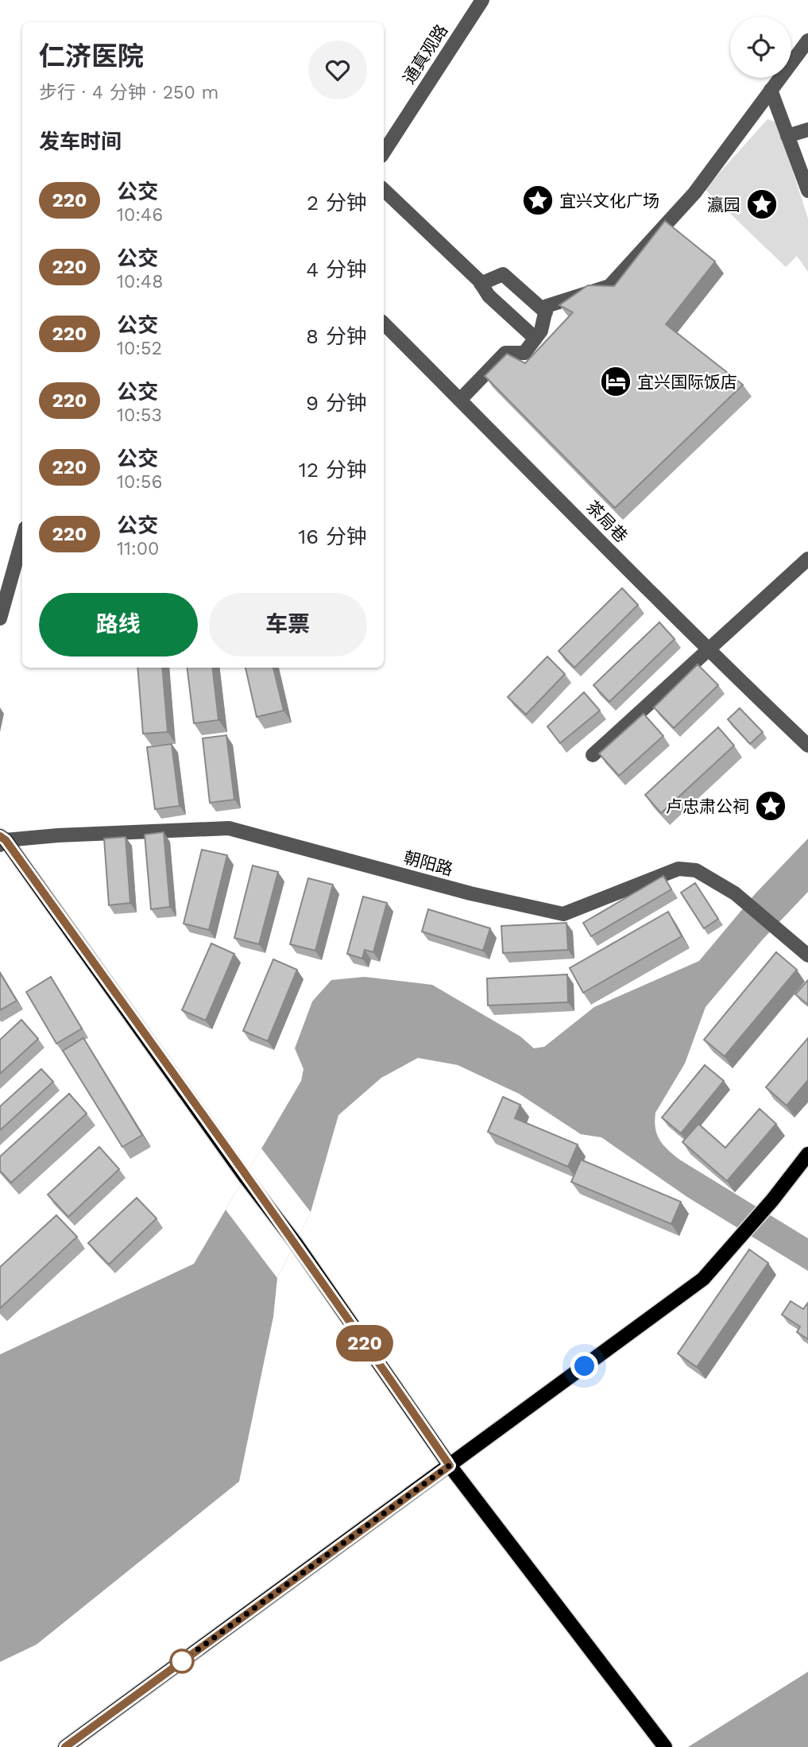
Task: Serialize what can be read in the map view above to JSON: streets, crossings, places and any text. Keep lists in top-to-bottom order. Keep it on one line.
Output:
{"streets":{"street":["通真观路","茶局巷","朝阳路"]},"places":{"place":["宜兴文化广场","瀛园","卢忠肃公祠"],"hotel":["宜兴国际饭店"]},"lines":["bus line 220"],"page":{"on_map":"220","heading":[["仁济医院","步行 · 4 分钟 · 250 m"],"发车时间"],"list":[{"mark":"220","name":"公交","note":"10:46","value":"2 分钟"},{"mark":"220","name":"公交","note":"10:48","value":"4 分钟"},{"mark":"220","name":"公交","note":"10:52","value":"8 分钟"},{"mark":"220","name":"公交","note":"10:53","value":"9 分钟"},{"mark":"220","name":"公交","note":"10:56","value":"12 分钟"},{"mark":"220","name":"公交","note":"11:00","value":"16 分钟"}],"buttons":["路线","车票"]}}
